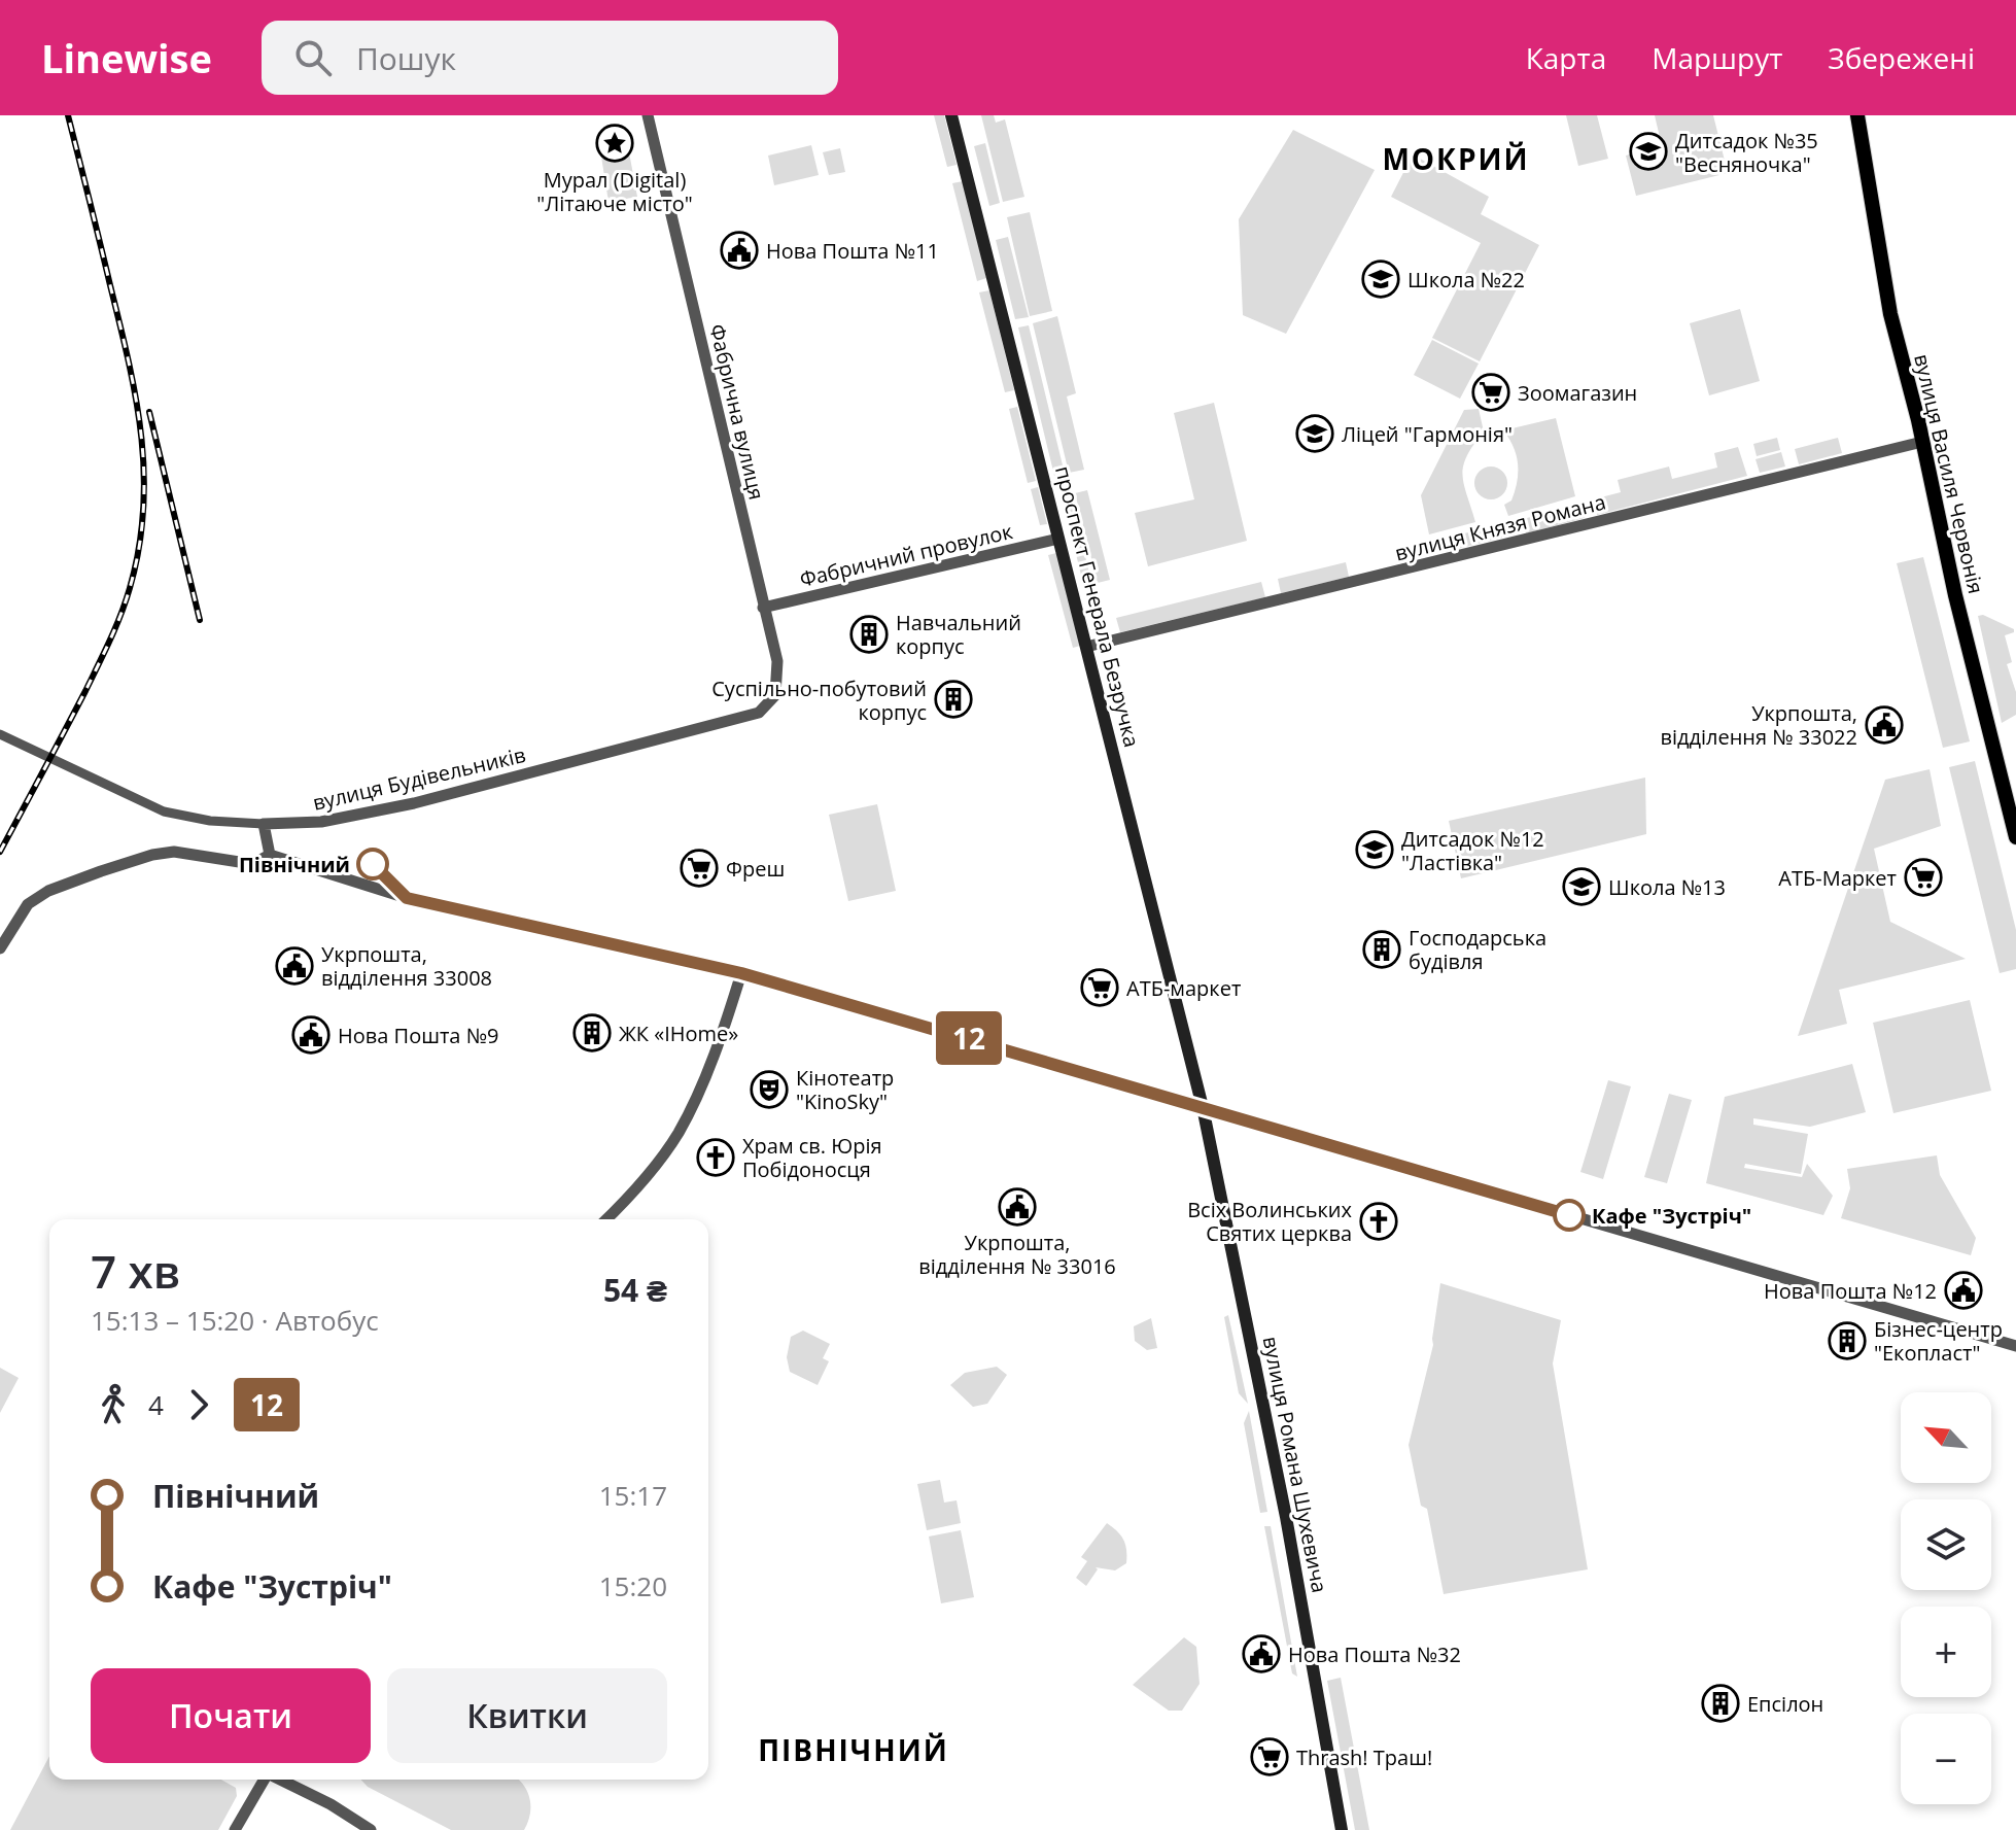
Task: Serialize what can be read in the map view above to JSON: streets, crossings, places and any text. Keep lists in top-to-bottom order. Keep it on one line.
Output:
{"streets":{"main road":["вулиця Василя Червонія","проспект Генерала Безручка","вулиця Романа Шухевича"],"street":["Фабрична вулиця","вулиця Князя Романа","Фабричний провулок","вулиця Будівельників"]},"crossings":[["Фабрична вулиця","Фабричний провулок"],["Фабрична вулиця","вулиця Будівельників"],["вулиця Василя Червонія","вулиця Князя Романа"],["вулиця Князя Романа","проспект Генерала Безручка"],["Фабричний провулок","проспект Генерала Безручка"],["проспект Генерала Безручка","вулиця Романа Шухевича"]],"districts":["МОКРИЙ","ПІВНІЧНИЙ"],"places":{"place":["Мурал (Digital) \"Літаюче місто\""],"school or university":["Дитсадок №35 \"Весняночка\"","Школа №22","Ліцей \"Гармонія\"","Дитсадок №12 \"Ластівка\"","Школа №13"],"public building":["Нова Пошта №11","Укрпошта, відділення № 33022","Укрпошта, відділення 33008","Нова Пошта №9","Укрпошта, відділення № 33016","Нова Пошта №12","Нова Пошта №32"],"supermarket":["Зоомагазин","Фреш","АТБ-Маркет","АТБ-маркет","Thrash! Траш!"],"building":["Навчальний корпус","Суспільно-побутовий корпус","Господарська будівля","ЖК «IHome»","Бізнес-центр \"Екопласт\"","Епсілон"],"other":["Північний","Кафе \"Зустріч\""],"theatre":["Кінотеатр \"KinoSky\""],"church":["Храм св. Юрія Побідоносця","Всіх Волинських Святих церква"]},"lines":["bus line 12"],"north":"top left","page":{"header":"Linewise","search":"Пошук","nav":["Карта","Маршрут","Збережені"],"on_map":"12","heading":["7 хв","15:13 – 15:20 · Автобус","54 ₴"],"legs":["4","12"],"map_buttons":["+","−"],"list":[{"name":"Північний","value":"15:17"},{"name":"Кафе \"Зустріч\"","value":"15:20"}],"buttons":["Почати","Квитки"]}}
